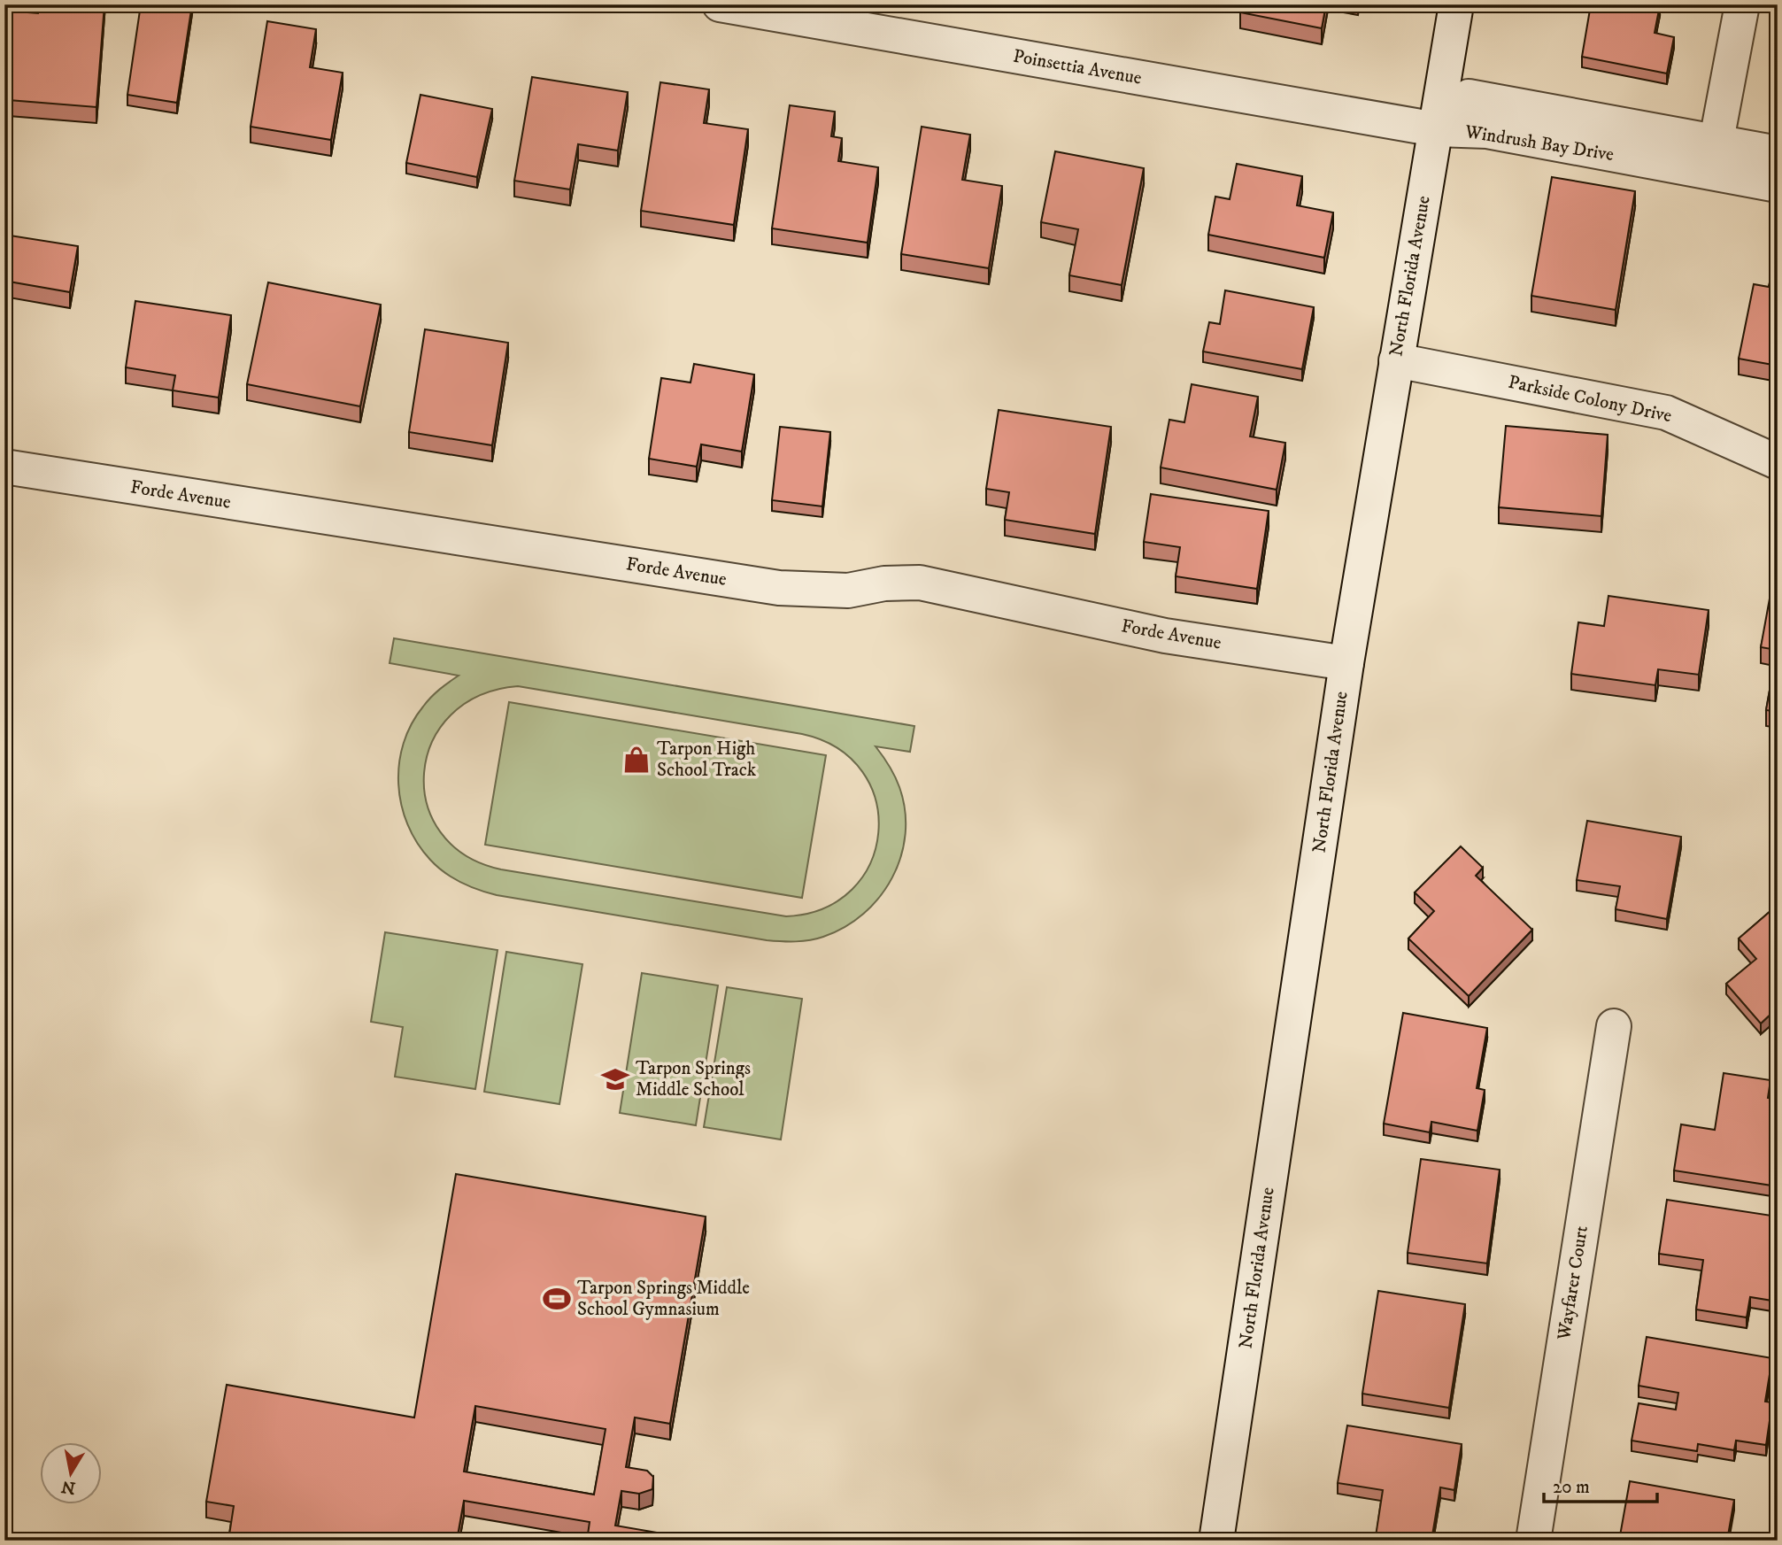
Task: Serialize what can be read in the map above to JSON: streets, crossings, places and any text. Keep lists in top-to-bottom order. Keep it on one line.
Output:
{"streets":{"street":["Poinsettia Avenue","Windrush Bay Drive","North Florida Avenue","Parkside Colony Drive","Forde Avenue","Wayfarer Court"]},"crossings":[["Poinsettia Avenue","Windrush Bay Drive"],["Poinsettia Avenue","North Florida Avenue"],["Windrush Bay Drive","North Florida Avenue"],["North Florida Avenue","Parkside Colony Drive"],["North Florida Avenue","Forde Avenue"]],"places":{"shop":["Tarpon High School Track"],"school or university":["Tarpon Springs Middle School"],"sports":["Tarpon Springs Middle School Gymnasium"]},"scale_bar":"20 m","north":"bottom"}
